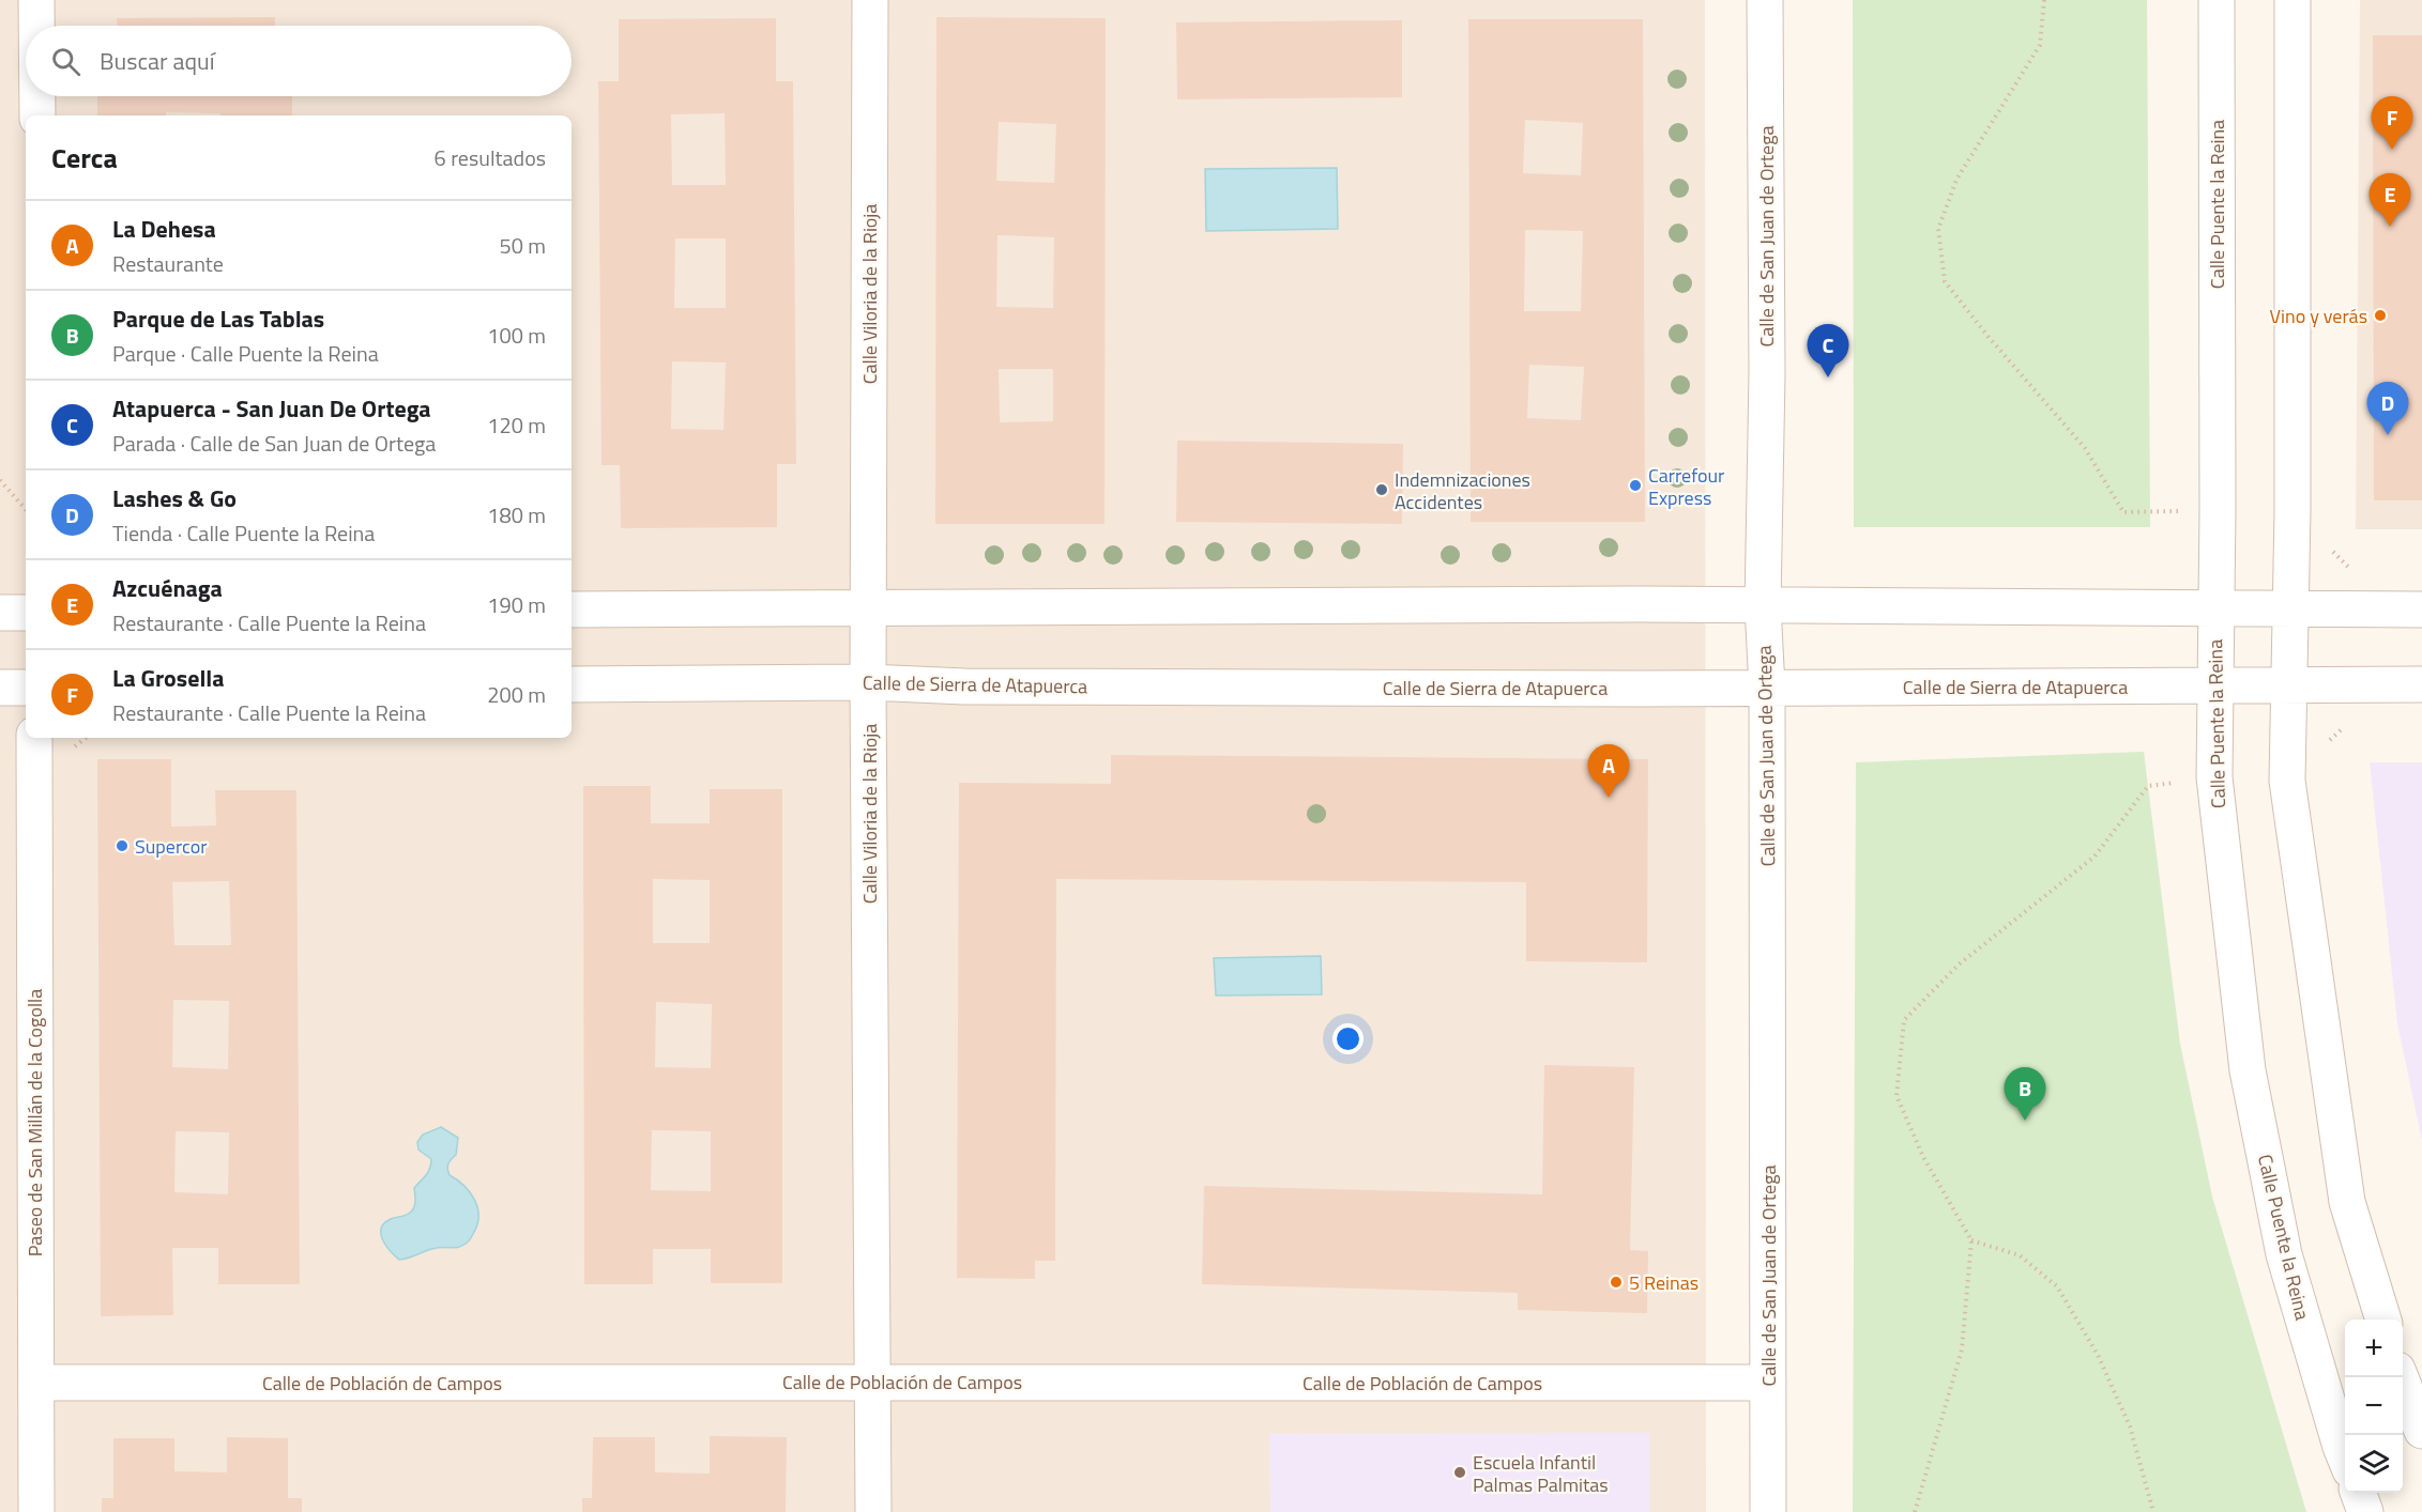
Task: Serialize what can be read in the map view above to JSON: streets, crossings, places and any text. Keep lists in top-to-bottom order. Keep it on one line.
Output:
{"streets":{"street":["Calle Puente la Reina","Calle de San Juan de Ortega","Calle Viloria de la Rioja","Calle de Sierra de Atapuerca","Paseo de San Millán de la Cogolla","Calle de Población de Campos"]},"crossings":[["Calle Puente la Reina","Calle de Sierra de Atapuerca"],["Calle de San Juan de Ortega","Calle de Sierra de Atapuerca"],["Calle de San Juan de Ortega","Calle de Población de Campos"],["Calle Viloria de la Rioja","Calle de Sierra de Atapuerca"],["Calle Viloria de la Rioja","Calle de Población de Campos"],["Paseo de San Millán de la Cogolla","Calle de Población de Campos"]],"places":["Vino y verás","Carrefour Express","Indemnizaciones Accidentes","Supercor","5 Reinas","Escuela Infantil Palmas Palmitas"],"page":{"search":"Buscar aquí","pins":["F","E","C","D","A","B"],"heading":["Cerca","6 resultados"],"list":[{"mark":"A","name":"La Dehesa","note":"Restaurante","value":"50 m"},{"mark":"B","name":"Parque de Las Tablas","note":"Parque · Calle Puente la Reina","value":"100 m"},{"mark":"C","name":"Atapuerca - San Juan De Ortega","note":"Parada · Calle de San Juan de Ortega","value":"120 m"},{"mark":"D","name":"Lashes & Go","note":"Tienda · Calle Puente la Reina","value":"180 m"},{"mark":"E","name":"Azcuénaga","note":"Restaurante · Calle Puente la Reina","value":"190 m"},{"mark":"F","name":"La Grosella","note":"Restaurante · Calle Puente la Reina","value":"200 m"}],"map_buttons":["+","−"]}}
